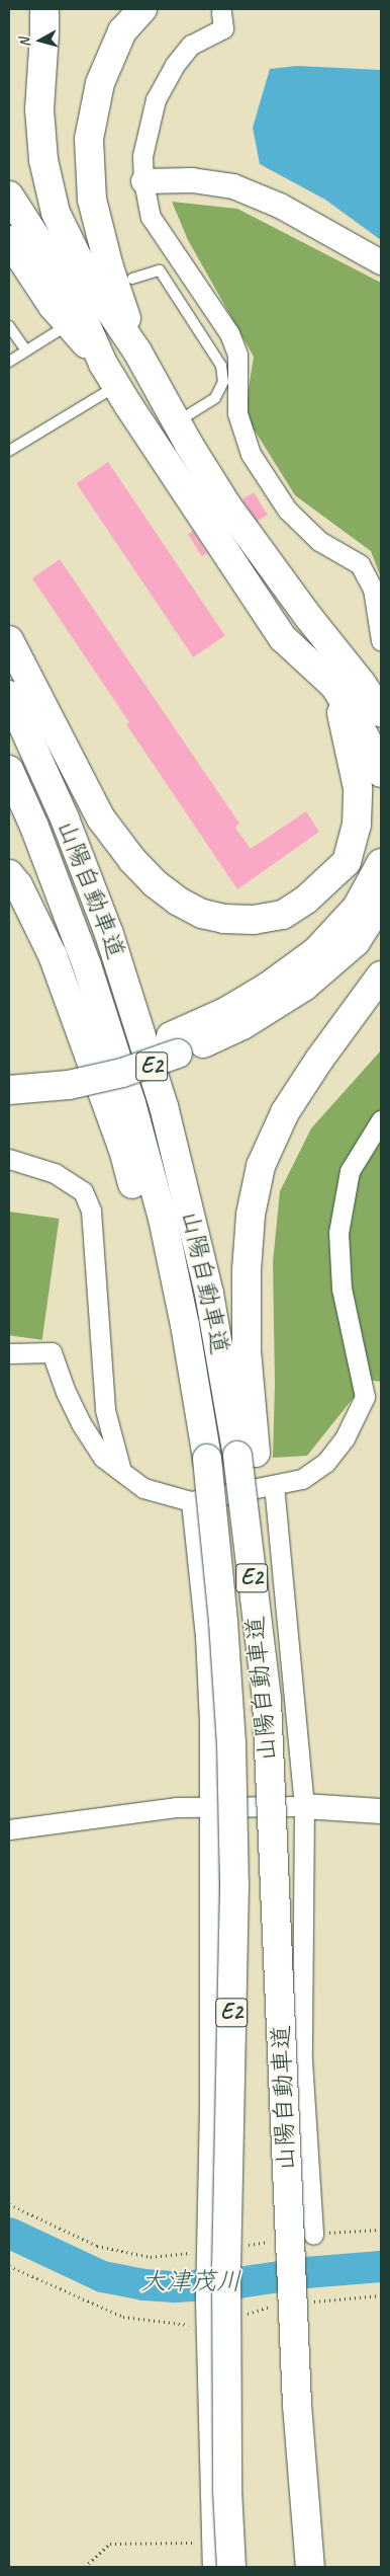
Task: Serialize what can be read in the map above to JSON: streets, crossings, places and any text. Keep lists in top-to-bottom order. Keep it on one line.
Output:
{"streets":{"highway":["山陽自動車道","E2"]},"water":["大津茂川"],"north":"left"}
